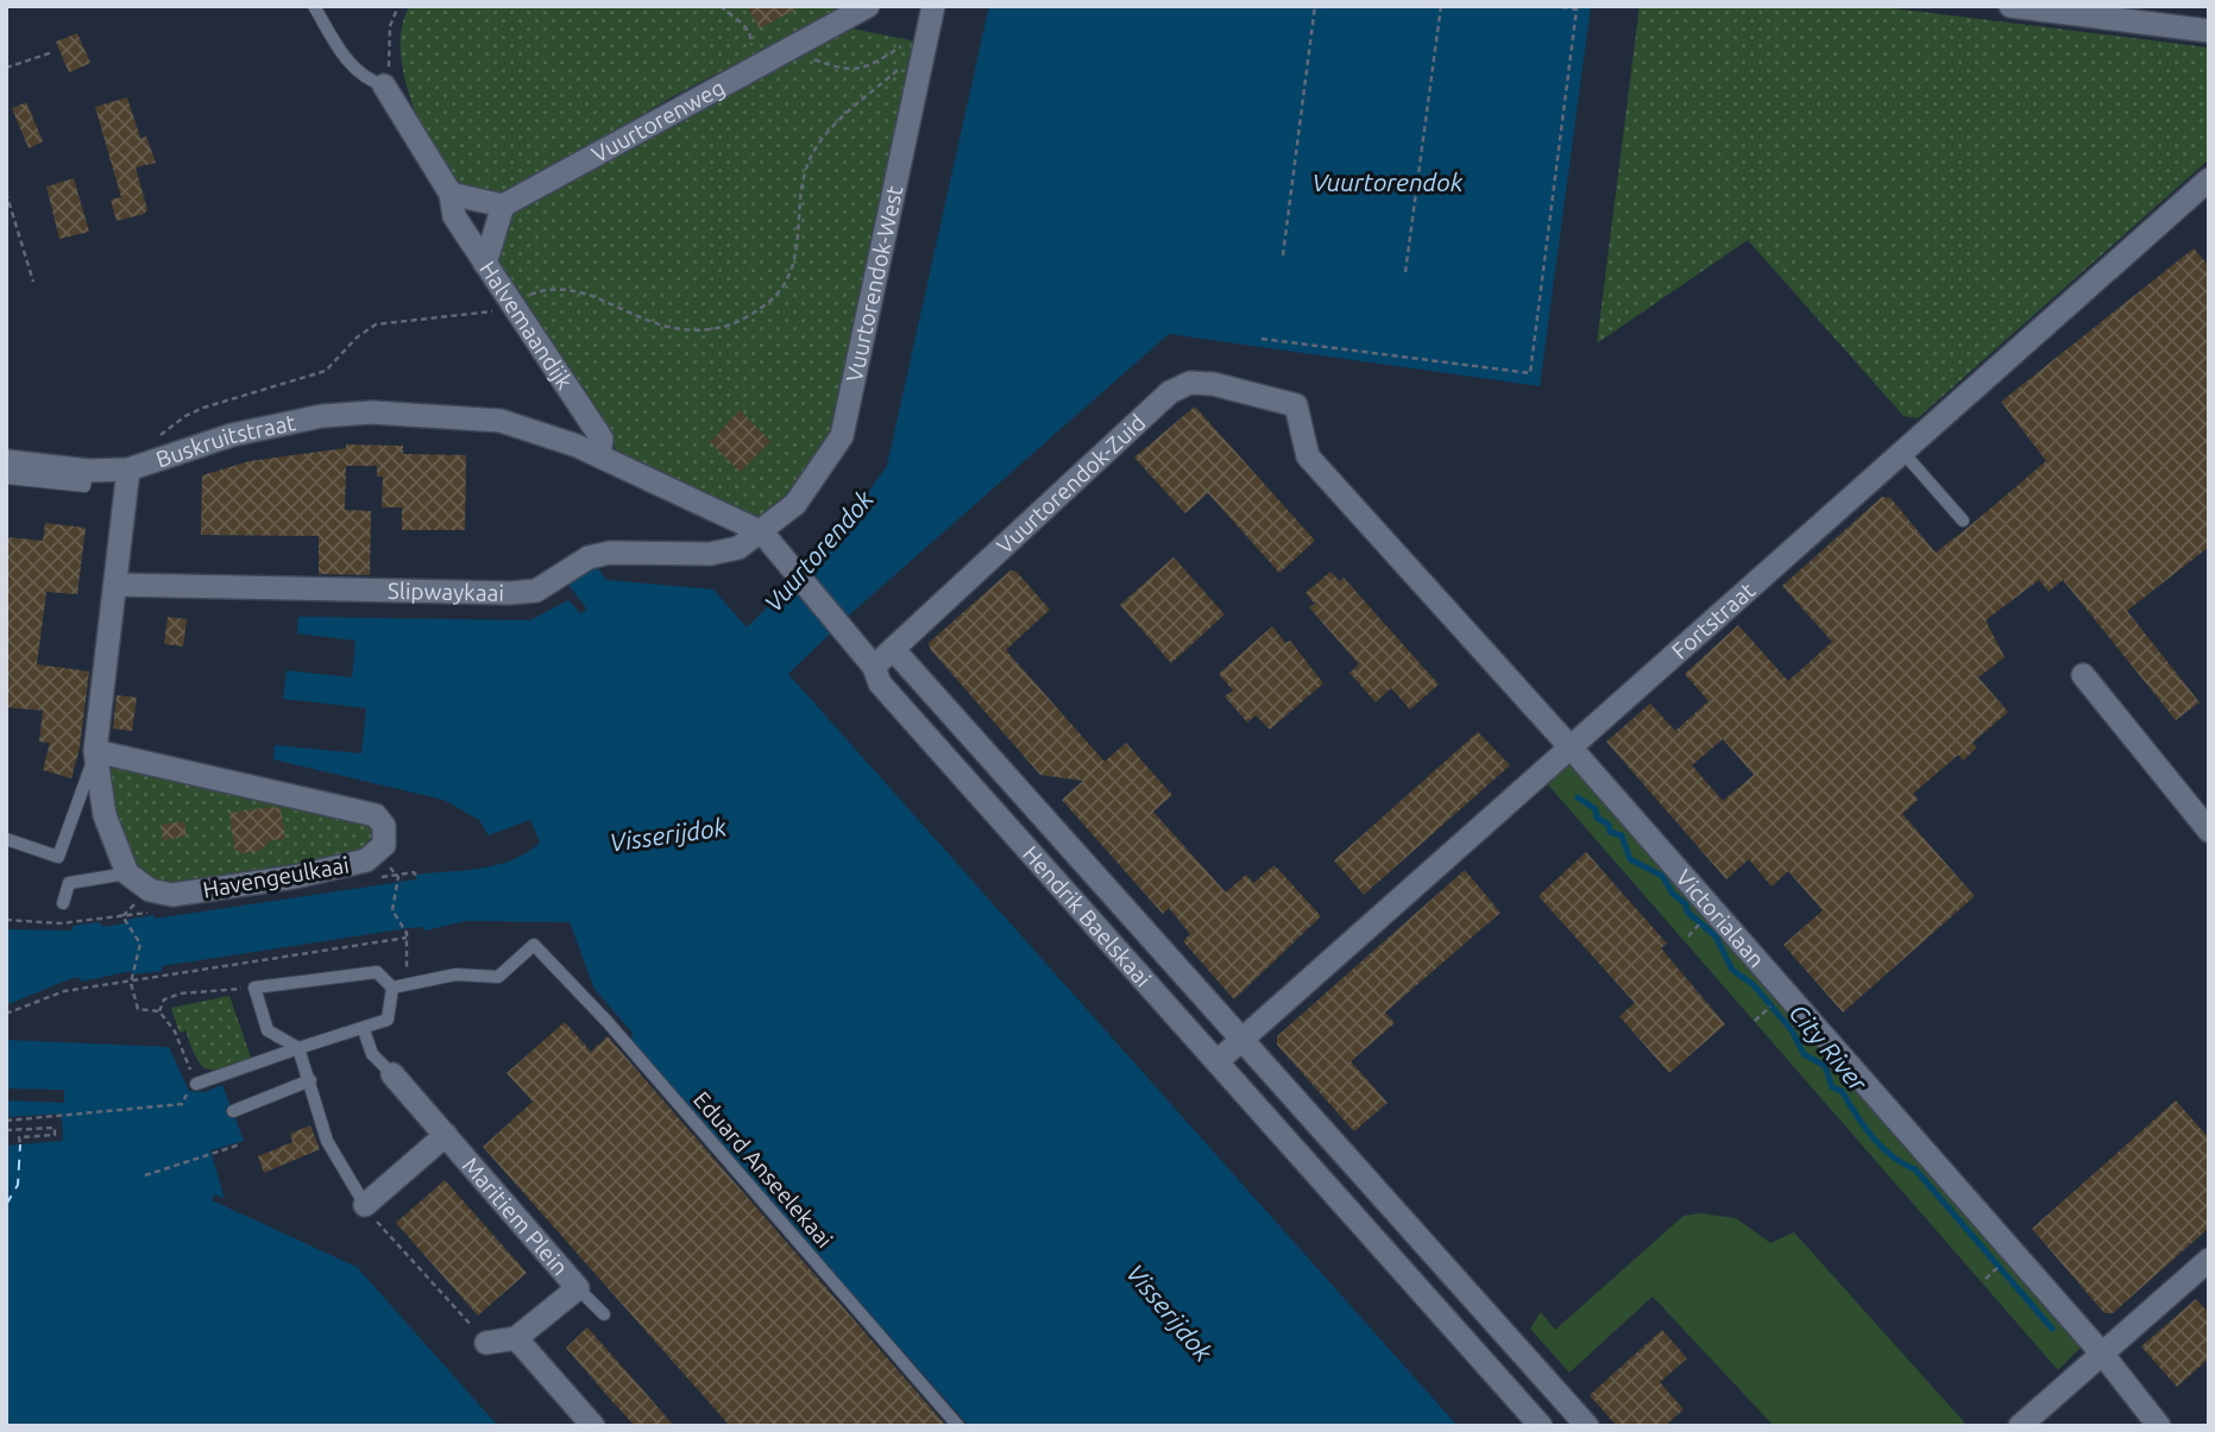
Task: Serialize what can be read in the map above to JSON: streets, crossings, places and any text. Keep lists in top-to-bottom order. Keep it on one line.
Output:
{"streets":{"street":["Vuurtorenweg","Vuurtorendok-West","Halvemaandijk","Buskruitstraat","Vuurtorendok-Zuid","Slipwaykaai","Fortstraat","Havengeulkaai","Hendrik Baelskaai","Victorialaan","Maritiem Plein"],"lane":["Eduard Anseelekaai"]},"crossings":[["Vuurtorendok-West","Slipwaykaai"],["Vuurtorendok-West","Hendrik Baelskaai"],["Halvemaandijk","Buskruitstraat"],["Halvemaandijk","Hendrik Baelskaai"],["Buskruitstraat","Slipwaykaai"],["Buskruitstraat","Havengeulkaai"],["Buskruitstraat","Hendrik Baelskaai"],["Vuurtorendok-Zuid","Hendrik Baelskaai"],["Vuurtorendok-Zuid","Victorialaan"],["Slipwaykaai","Hendrik Baelskaai"],["Fortstraat","Hendrik Baelskaai"],["Fortstraat","Victorialaan"]],"water":["Vuurtorendok","Visserijdok","City River"]}
